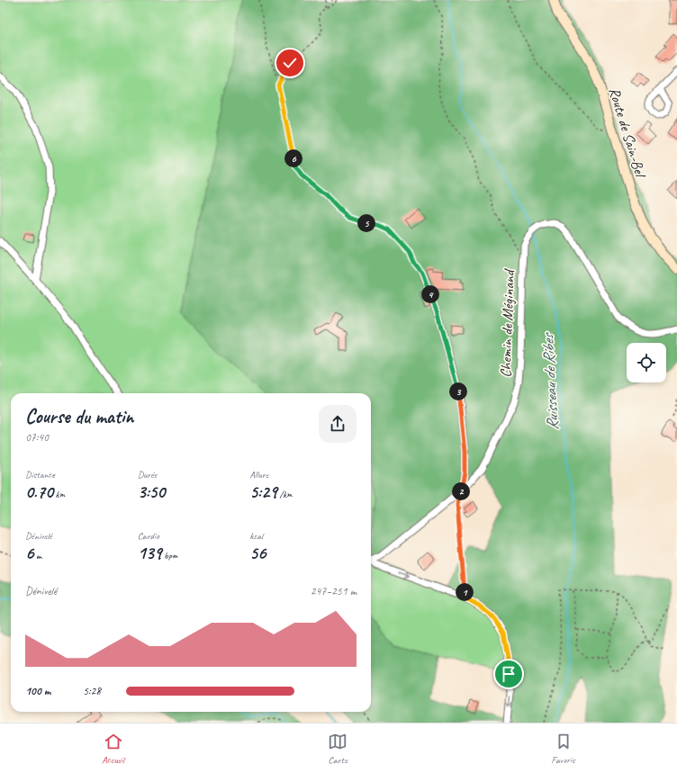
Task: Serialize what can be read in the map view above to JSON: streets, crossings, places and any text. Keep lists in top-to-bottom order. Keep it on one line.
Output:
{"streets":{"main road":["Route de Sain-Bel"],"street":["Chemin de Méginand"]},"water":["Ruisseau de Ribes"],"page":{"pins":["6","5","4","3","2","1"],"heading":["Course du matin","07:40"],"stats":[["Distance","0.70 km"],["Durée","3:50"],["Allure","5:29 /km"],["Dénivelé","6 m"],["Cardio","139 bpm"],["kcal","56"]],"chart":["Dénivelé","247–251 m"],"list":[{"name":"100 m","note":"5:28"}],"tabs":["Accueil","Carte","Favoris"]}}
